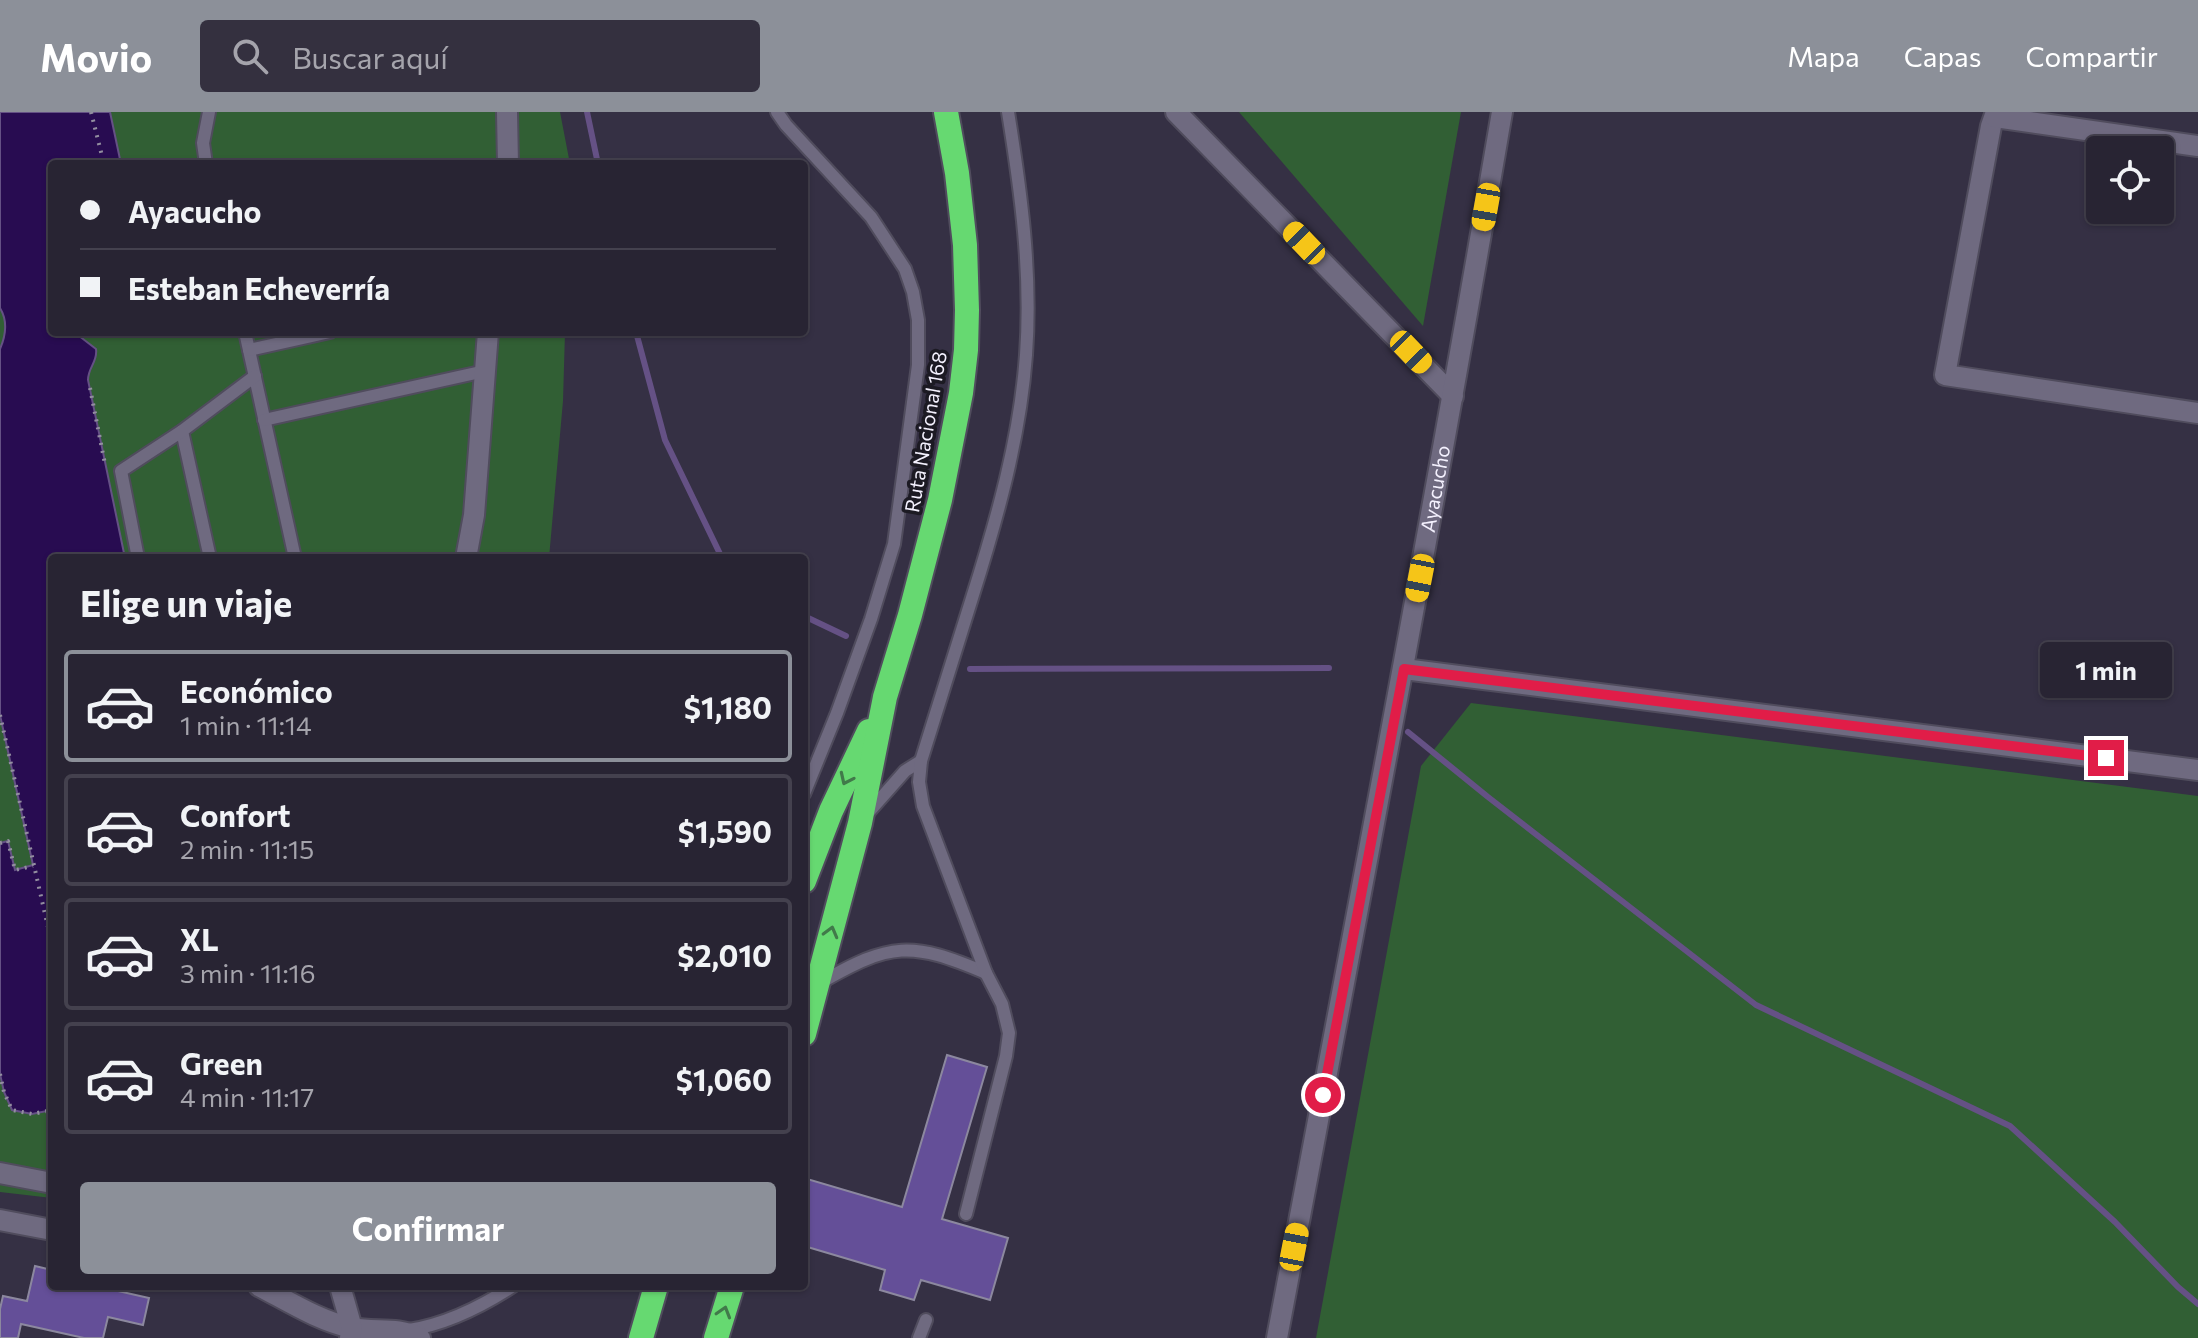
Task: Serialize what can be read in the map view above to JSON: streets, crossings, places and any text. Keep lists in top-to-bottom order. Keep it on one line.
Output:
{"streets":{"highway":["Ruta Nacional 168"],"street":["Ayacucho"]},"page":{"header":"Movio","search":"Buscar aquí","nav":["Mapa","Capas","Compartir"],"banner":["Ayacucho","Esteban Echeverría"],"heading":"Elige un viaje","bubble":"1 min","list":[{"name":"Económico","note":"1 min · 11:14","value":"$1,180"},{"name":"Confort","note":"2 min · 11:15","value":"$1,590"},{"name":"XL","note":"3 min · 11:16","value":"$2,010"},{"name":"Green","note":"4 min · 11:17","value":"$1,060"}],"buttons":"Confirmar"}}
